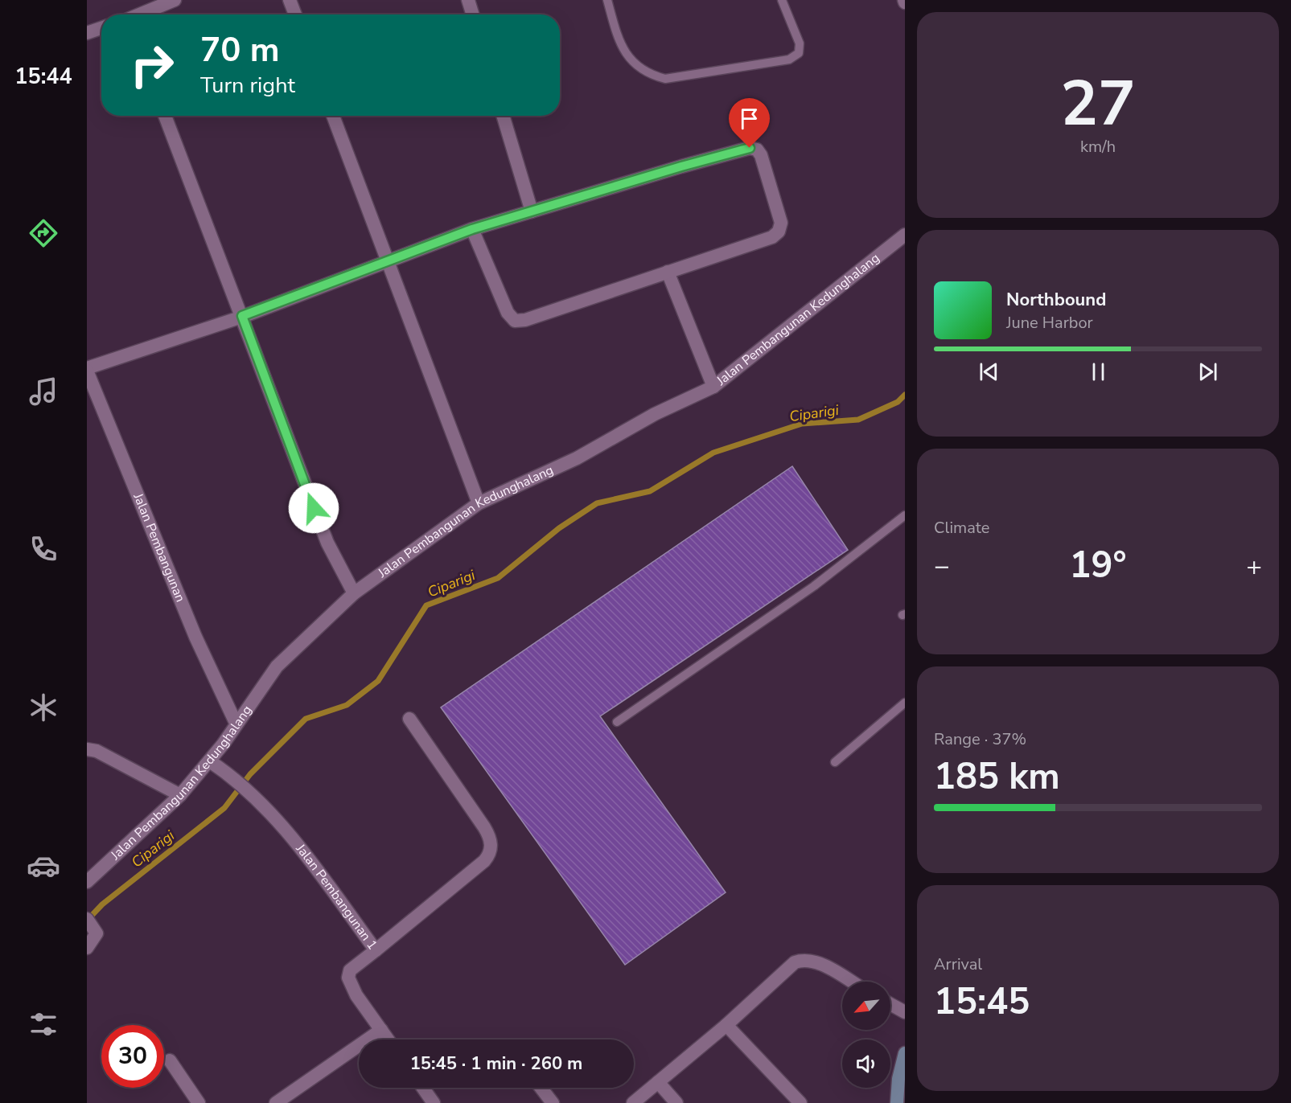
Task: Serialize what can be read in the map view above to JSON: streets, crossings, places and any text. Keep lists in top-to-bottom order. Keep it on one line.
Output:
{"streets":{"street":["Jalan Pembangunan Kedunghalang","Jalan Pembangunan","Jalan Pembangunan 1"]},"crossings":[["Jalan Pembangunan Kedunghalang","Jalan Pembangunan"],["Jalan Pembangunan Kedunghalang","Jalan Pembangunan 1"]],"water":["Ciparigi"],"north":"bottom left","page":{"tabs":"15:44","tile":[["27","km/h"],"Climate",["Range · 37%","185 km"],["Arrival","15:45"]],"turn":["70 m","Turn right"],"song":["Northbound","June Harbor"],"heat":["−","19°","+"],"limit":"30","trip":"15:45 · 1 min · 260 m"}}
